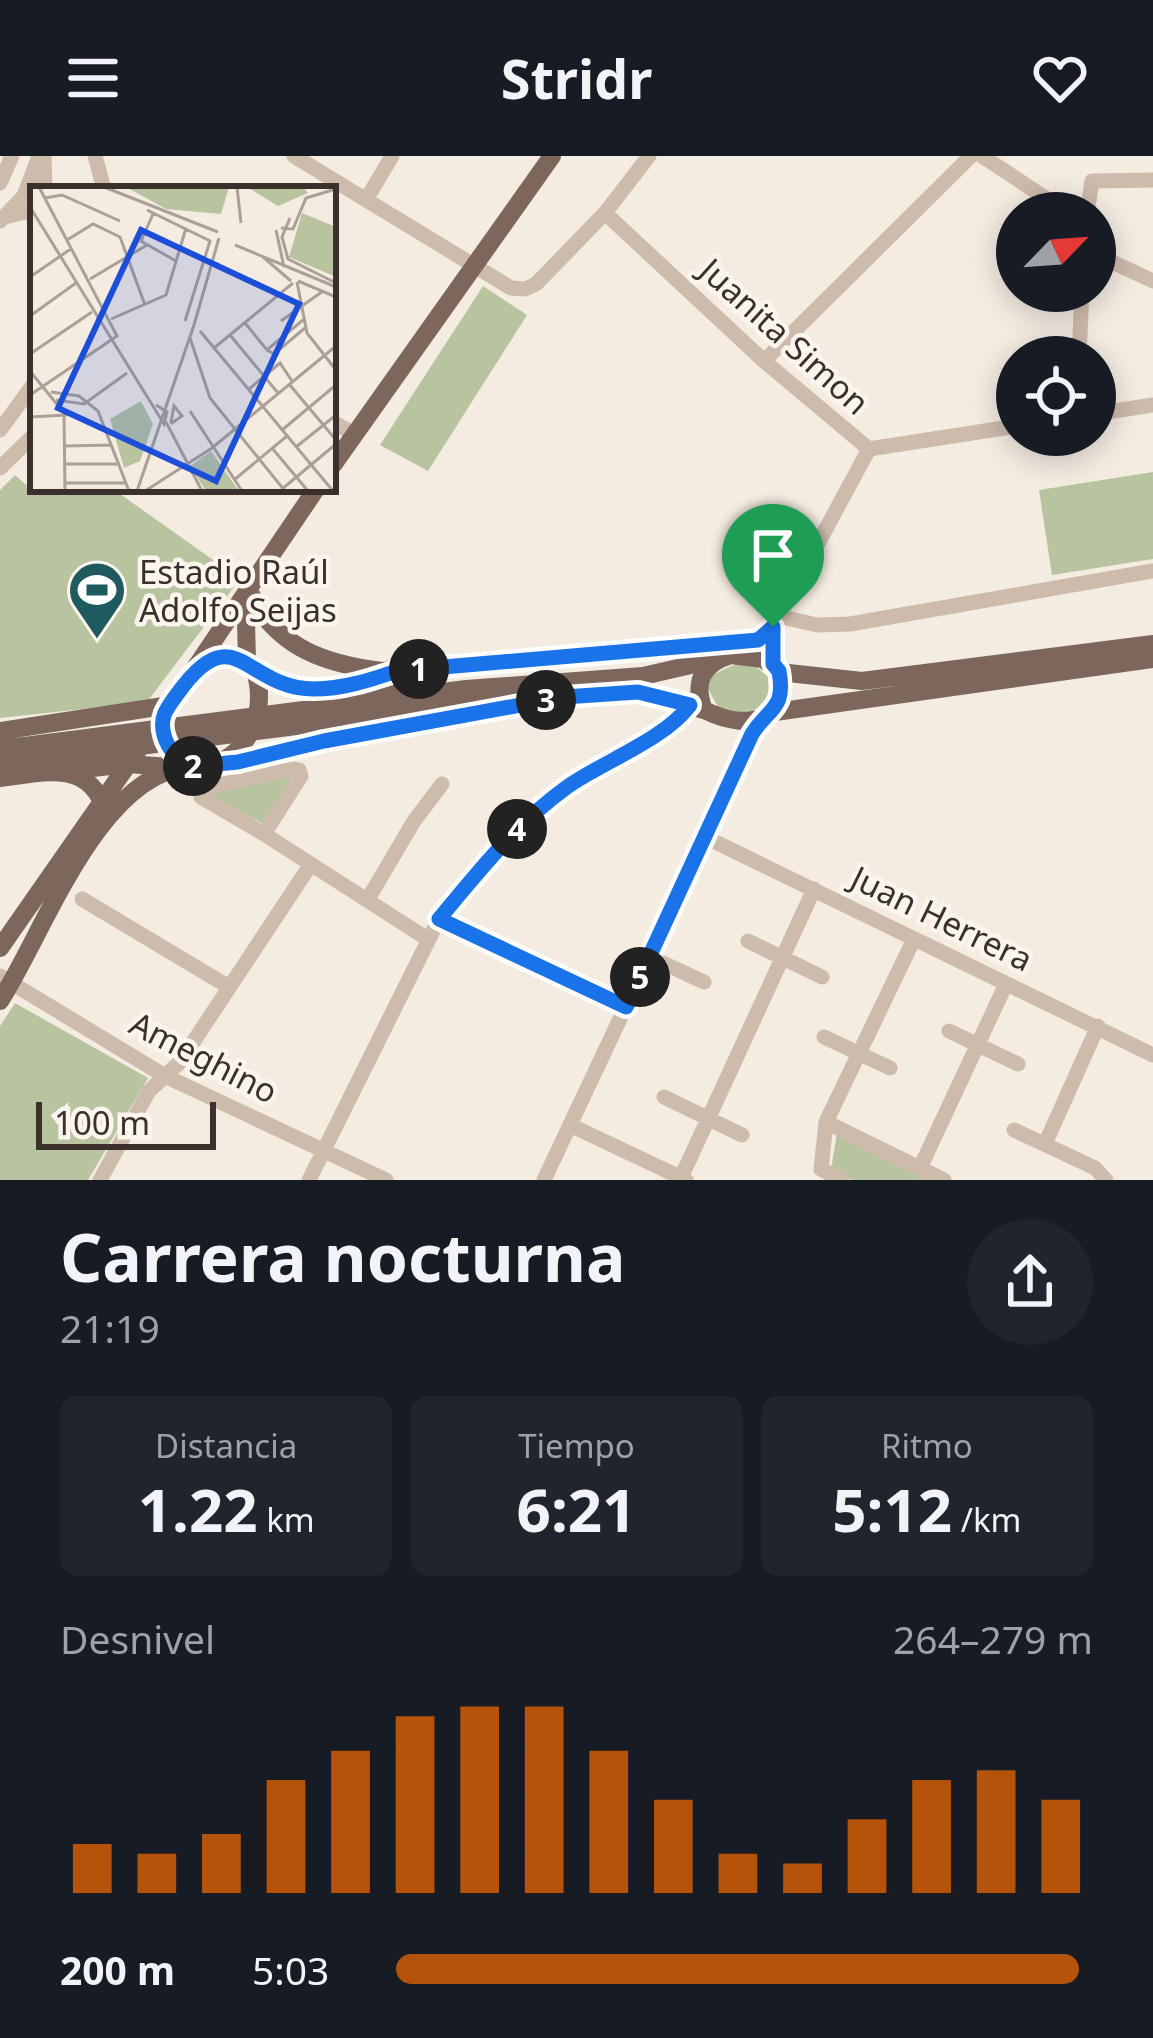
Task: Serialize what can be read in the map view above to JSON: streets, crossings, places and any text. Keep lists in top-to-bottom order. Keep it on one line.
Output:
{"streets":{"street":["Juanita Simon","Juan Herrera","Ameghino"]},"places":{"sports":["Estadio Raúl Adolfo Seijas"]},"scale_bar":"100 m","north":"top right","page":{"header":"Stridr","pins":["1","3","2","4","5"],"scale":"100 m","heading":["Carrera nocturna","21:19"],"stats":[["Distancia","1.22 km"],["Tiempo","6:21"],["Ritmo","5:12 /km"]],"chart":["Desnivel","264–279 m"],"list":[{"name":"200 m","note":"5:03"}]}}
